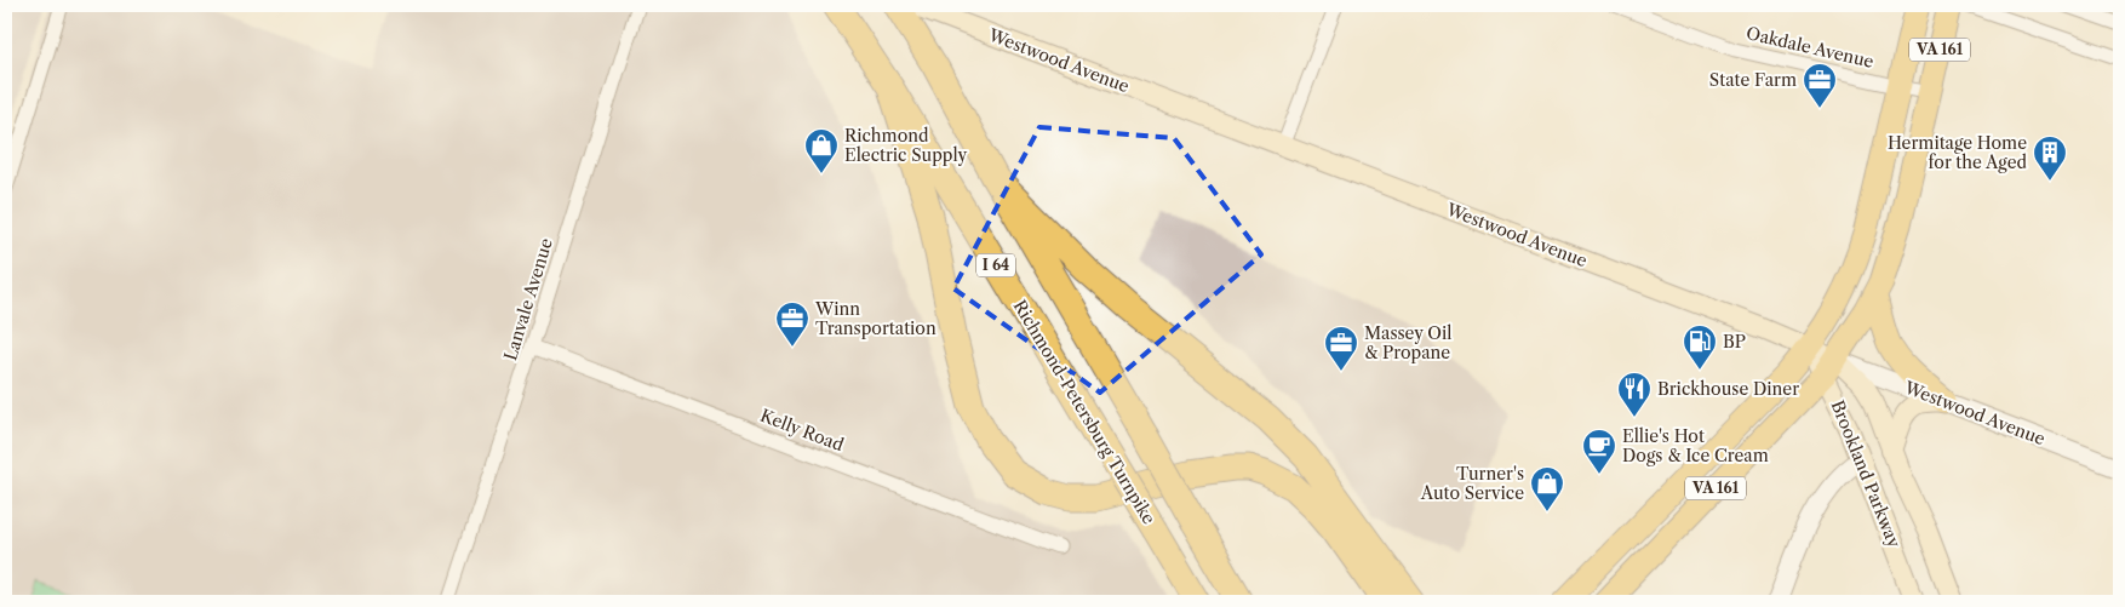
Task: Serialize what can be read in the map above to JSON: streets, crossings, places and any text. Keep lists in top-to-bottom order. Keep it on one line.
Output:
{"streets":{"highway":["I 64","Richmond-Petersburg Turnpike"],"main road":["VA 161","Westwood Avenue","Brookland Parkway"],"street":["Oakdale Avenue","Lanvale Avenue","Kelly Road"]},"crossings":[["Oakdale Avenue","VA 161"],["VA 161","Westwood Avenue"],["VA 161","Brookland Parkway"],["Westwood Avenue","Brookland Parkway"],["Lanvale Avenue","Kelly Road"]],"places":{"office":["State Farm","Winn Transportation","Massey Oil & Propane"],"shop":["Richmond Electric Supply","Turner's Auto Service"],"building":["Hermitage Home for the Aged"],"fuel station":["BP"],"restaurant":["Brickhouse Diner"],"cafe":["Ellie's Hot Dogs & Ice Cream"]}}
